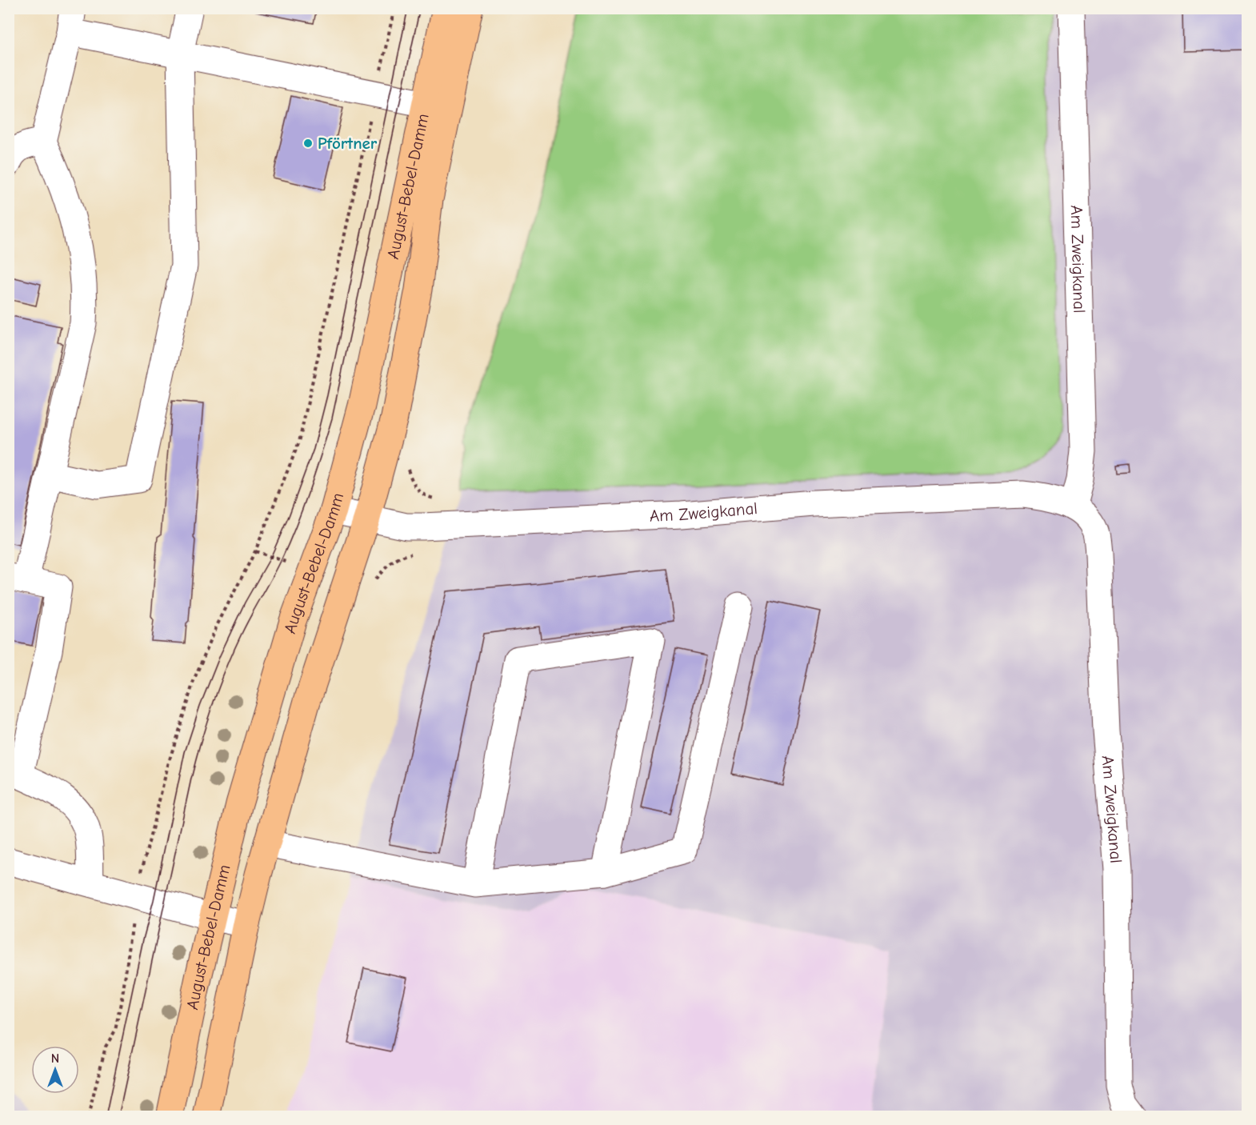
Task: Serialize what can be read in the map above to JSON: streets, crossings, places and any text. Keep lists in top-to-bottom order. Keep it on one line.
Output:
{"streets":{"main road":["August-Bebel-Damm"],"street":["Am Zweigkanal"]},"crossings":[["August-Bebel-Damm","Am Zweigkanal"]],"places":["Pförtner"],"north":"top"}
